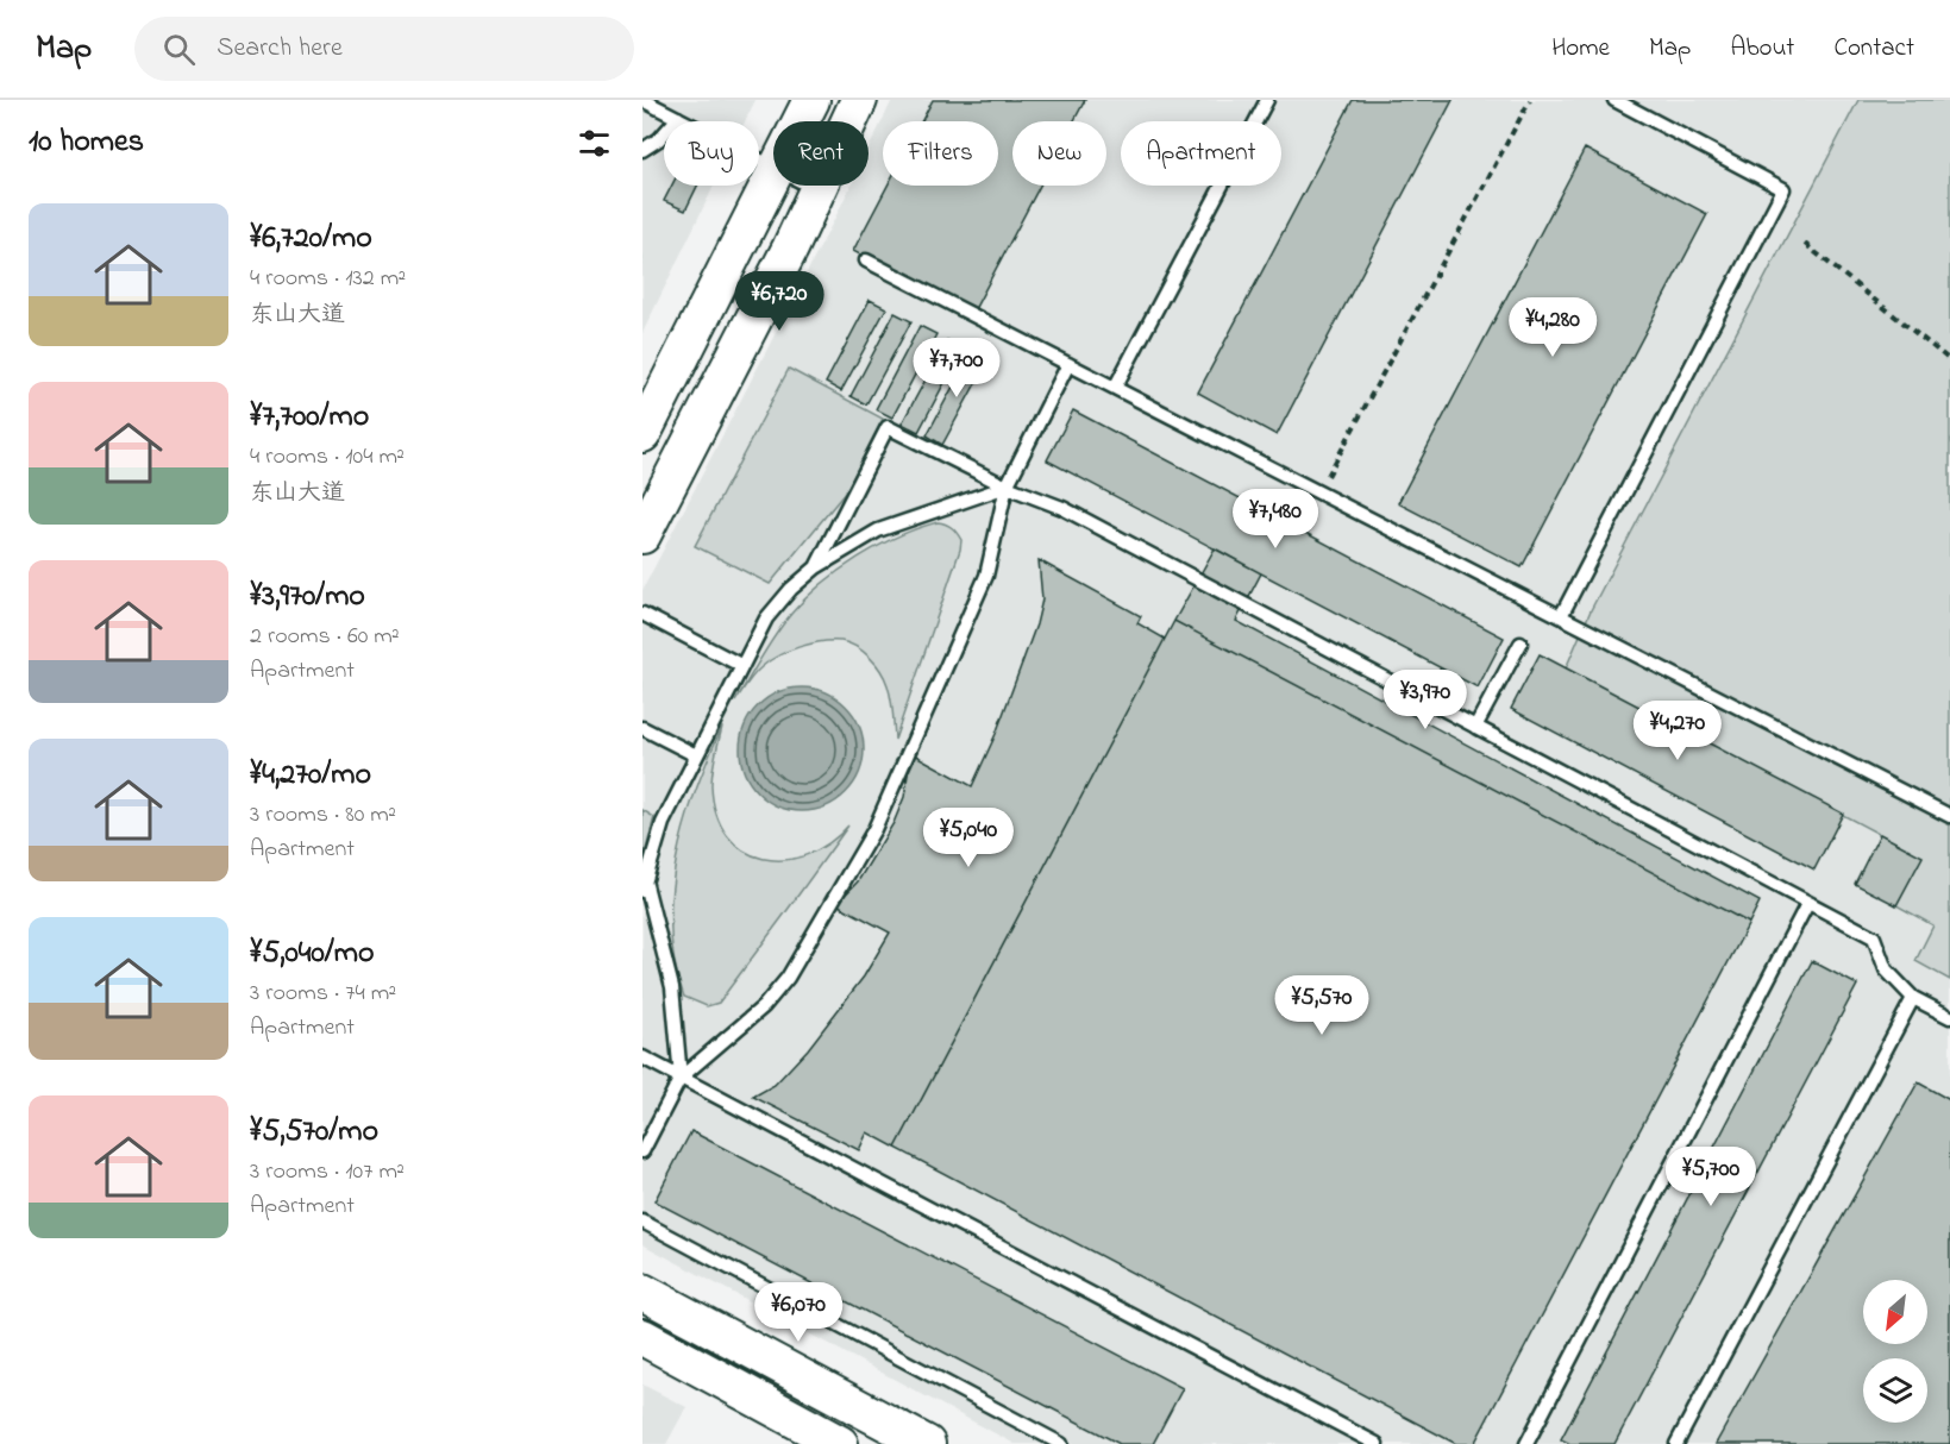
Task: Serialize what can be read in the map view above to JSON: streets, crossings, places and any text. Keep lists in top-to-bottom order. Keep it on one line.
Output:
{"north":"bottom left","page":{"header":"Map","search":"Search here","nav":["Home","Map","About","Contact"],"heading":"10 homes","chip":["Buy","Rent","Filters","New","Apartment"],"list":[{"name":"¥6,720/mo","note":"4 rooms · 132 m² · 东山大道"},{"name":"¥7,700/mo","note":"4 rooms · 104 m² · 东山大道"},{"name":"¥3,970/mo","note":"2 rooms · 60 m² · Apartment"},{"name":"¥4,270/mo","note":"3 rooms · 80 m² · Apartment"},{"name":"¥5,040/mo","note":"3 rooms · 74 m² · Apartment"},{"name":"¥5,570/mo","note":"3 rooms · 107 m² · Apartment"}],"price":["¥6,720","¥4,280","¥7,700","¥7,480","¥3,970","¥4,270","¥5,040","¥5,570","¥5,700","¥6,070"]}}
